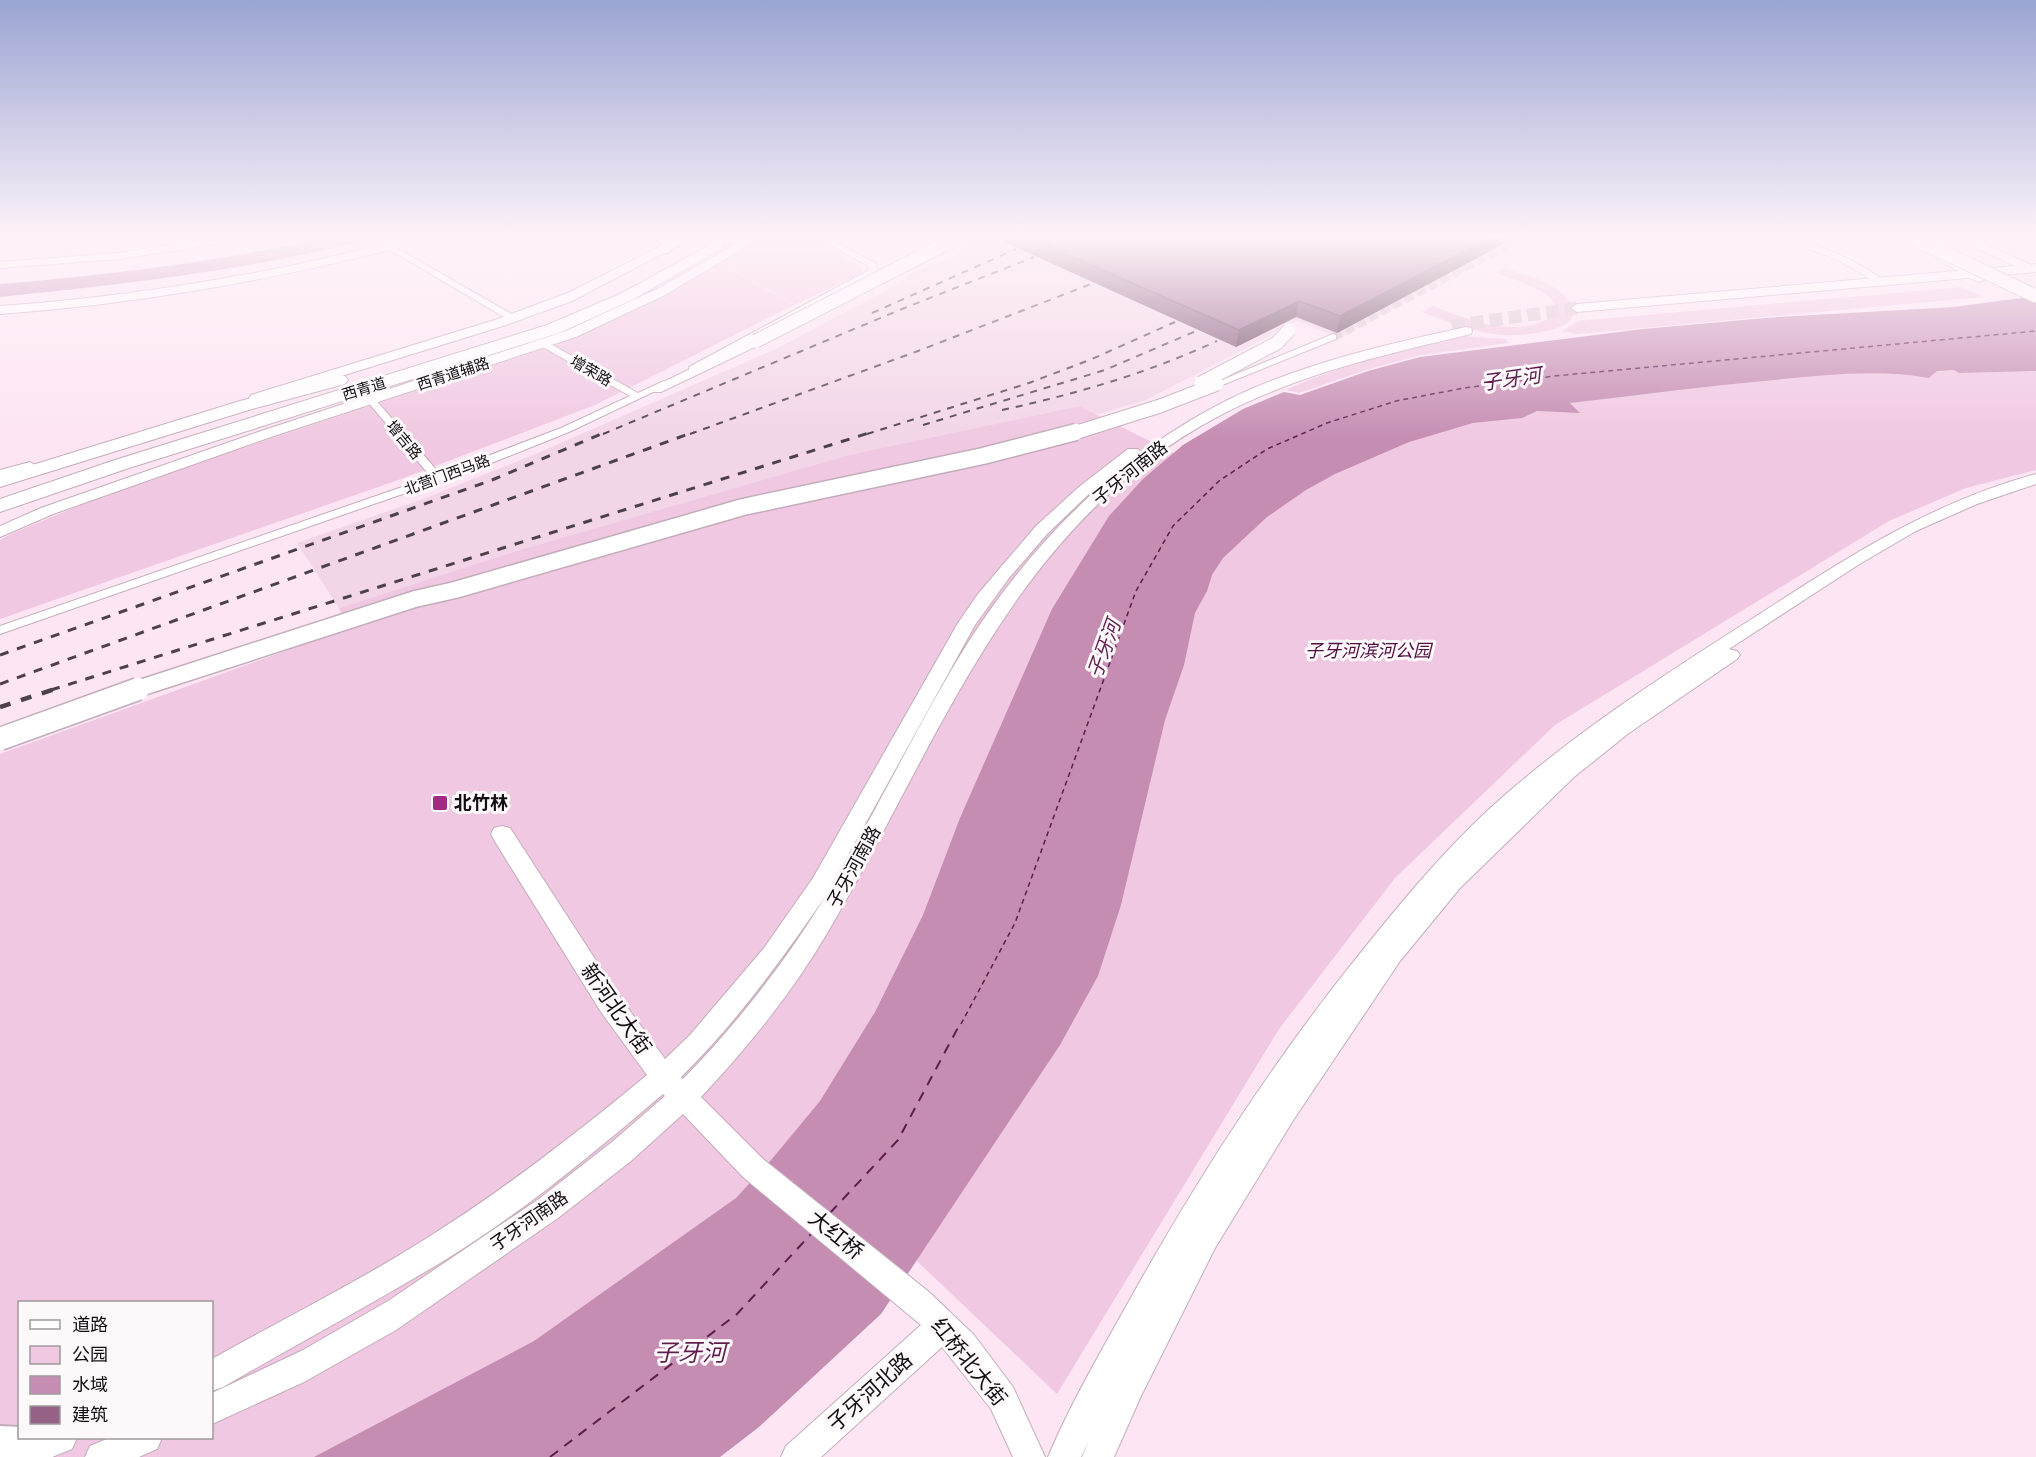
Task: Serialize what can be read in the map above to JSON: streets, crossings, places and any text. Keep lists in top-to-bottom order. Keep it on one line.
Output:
{"streets":{"highway":["西青道"],"street":["增荣路","西青道辅路","增吉路","子牙河南路","北营门西马路","新河北大街","大红桥","红桥北大街","子牙河北路"]},"crossings":[["增荣路","西青道辅路"],["增荣路","北营门西马路"],["西青道辅路","西青道"],["西青道辅路","增吉路"],["西青道","增吉路"],["增吉路","北营门西马路"],["子牙河南路","新河北大街"],["新河北大街","大红桥"],["大红桥","红桥北大街"],["红桥北大街","子牙河北路"]],"water":["子牙河"],"parks":["子牙河滨河公园"],"places":{"transit":["北竹林"]},"legend":["道路","公园","水域","建筑"]}
